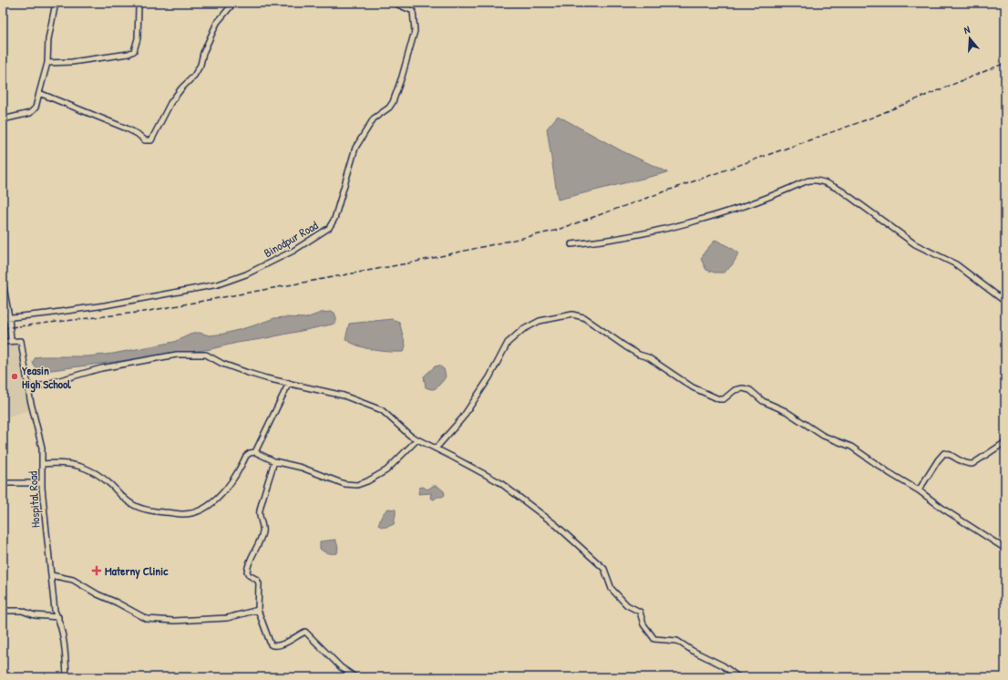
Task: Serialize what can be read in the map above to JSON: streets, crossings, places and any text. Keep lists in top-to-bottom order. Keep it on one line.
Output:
{"streets":{"street":["Binodpur Road","Hospital Road"]},"places":{"other":["Yeasin High School"],"health":["Materny Clinic"]},"north":"top"}
